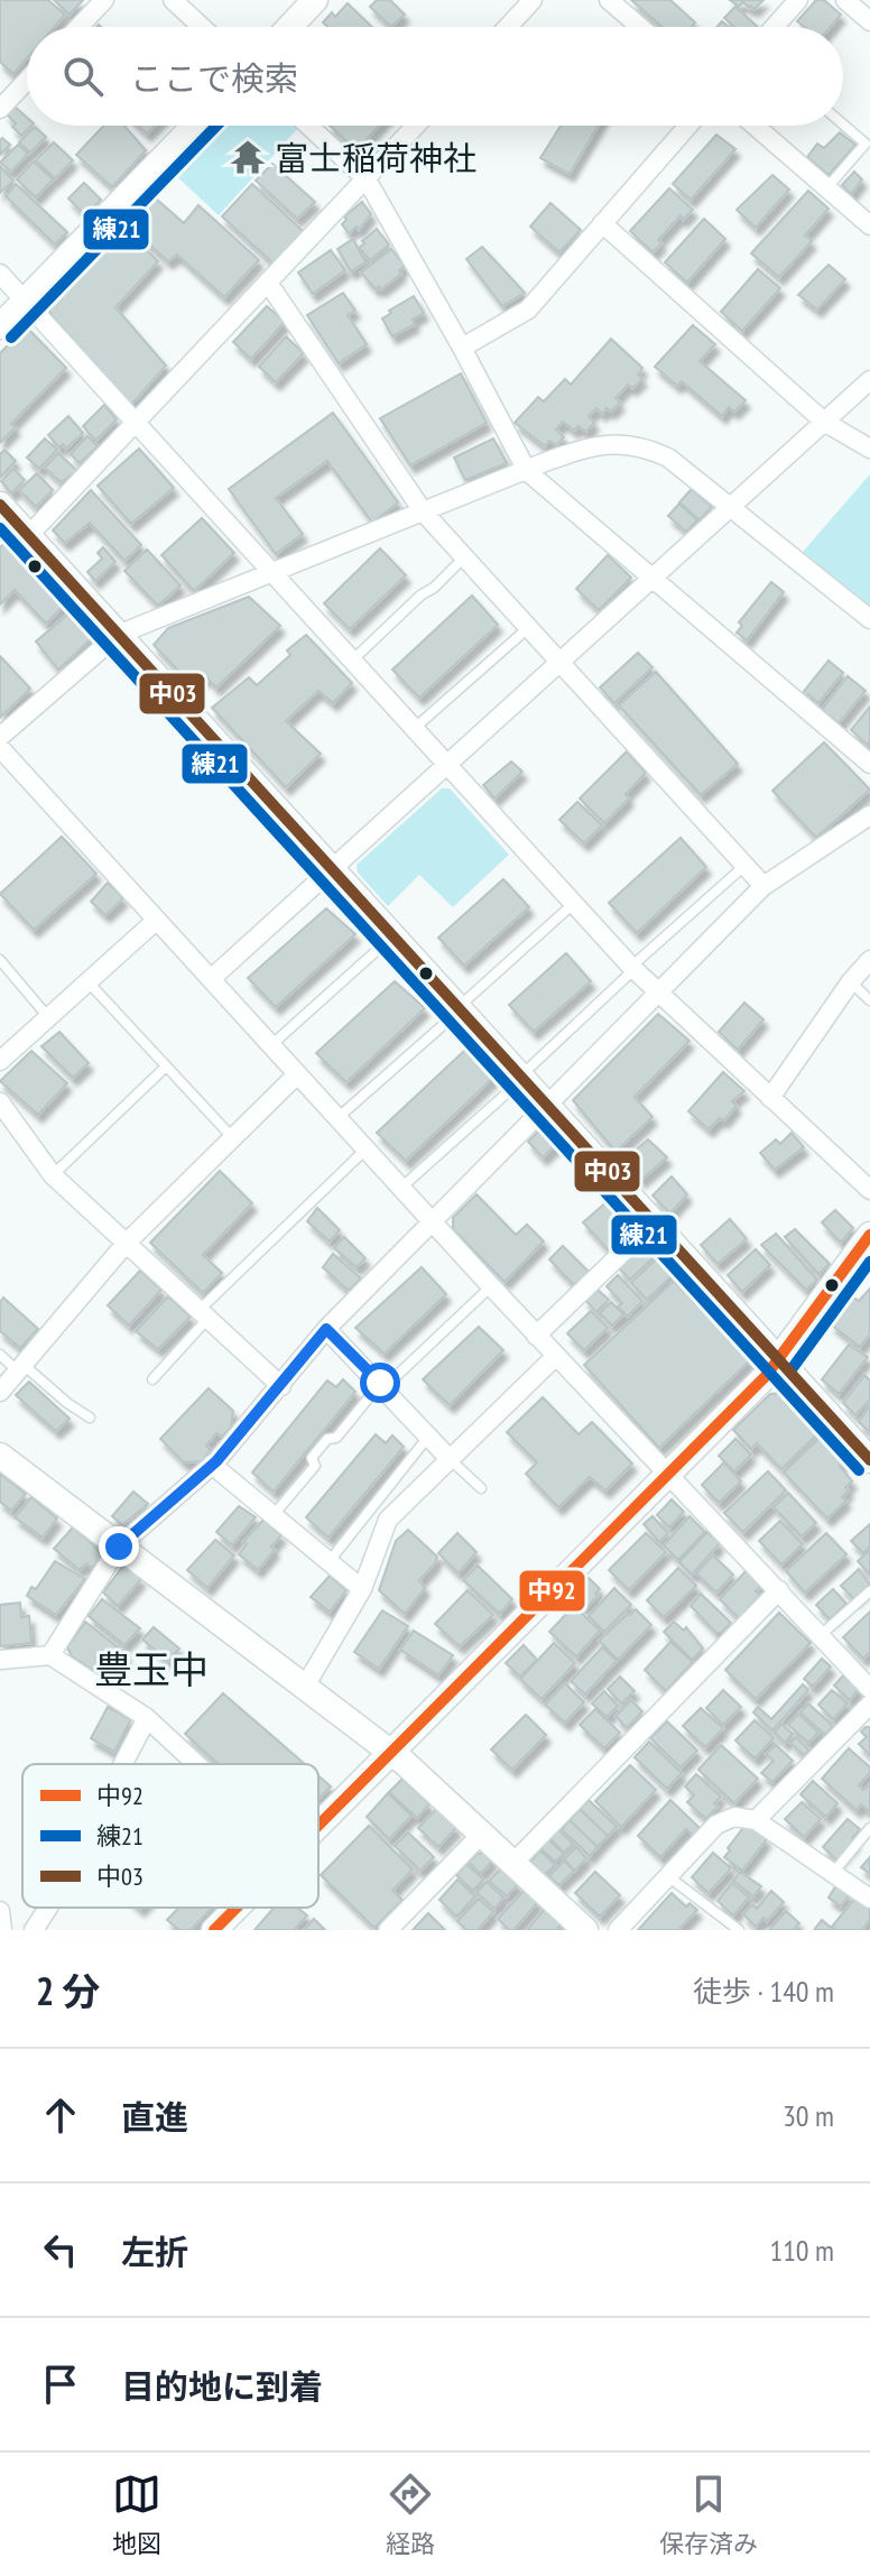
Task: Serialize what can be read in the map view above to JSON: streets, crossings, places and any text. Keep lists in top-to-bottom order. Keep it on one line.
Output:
{"districts":["豊玉中"],"places":{"temple":["富士稲荷神社"]},"lines":["transit line 練21","transit line 中03","transit line 中92"],"legend":["中92","練21","中03"],"page":{"search":"ここで検索","heading":["2 分","徒歩 · 140 m"],"list":[["直進","30 m"],["左折","110 m"],"目的地に到着"],"nav":["地図","経路","保存済み"]}}
